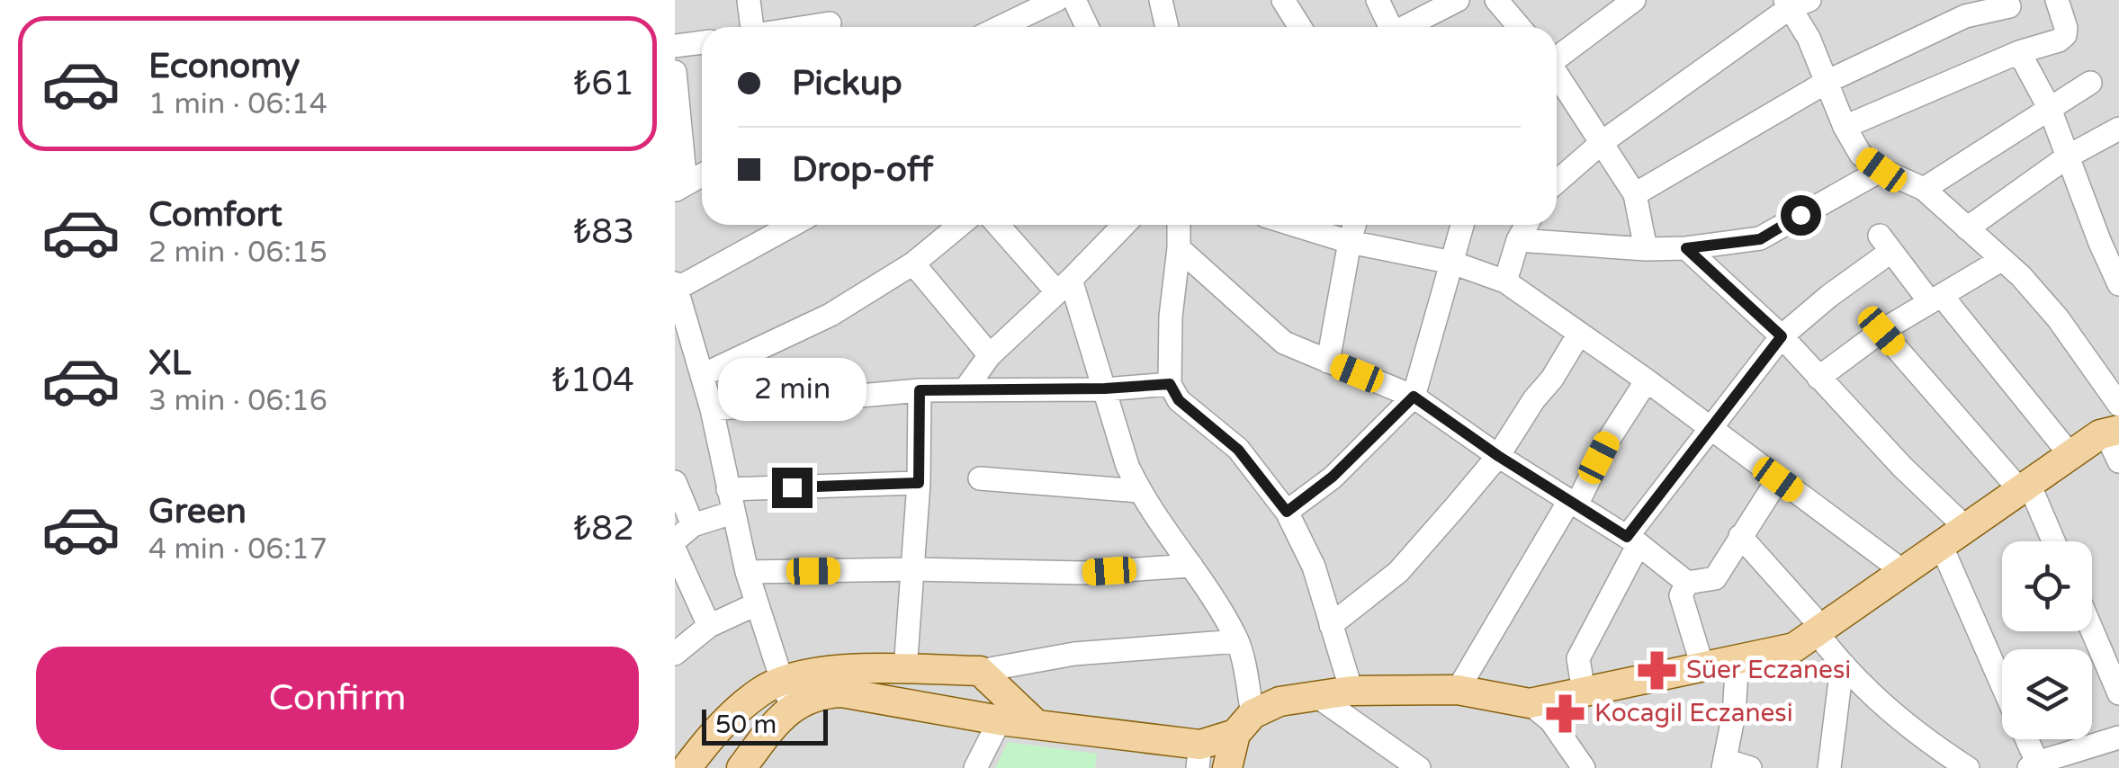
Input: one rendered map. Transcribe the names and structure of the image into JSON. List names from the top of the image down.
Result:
{
  "places": {
    "pharmacy": ["Süer Eczanesi", "Kocagil Eczanesi"]
  },
  "scale_bar": "50 m",
  "page": {
    "list": [
      {
        "name": "Economy",
        "note": "1 min · 06:14",
        "value": "₺61"
      },
      {
        "name": "Comfort",
        "note": "2 min · 06:15",
        "value": "₺83"
      },
      {
        "name": "XL",
        "note": "3 min · 06:16",
        "value": "₺104"
      },
      {
        "name": "Green",
        "note": "4 min · 06:17",
        "value": "₺82"
      }
    ],
    "banner": ["Pickup", "Drop-off"],
    "bubble": "2 min",
    "buttons": "Confirm",
    "scale": "50 m"
  }
}
